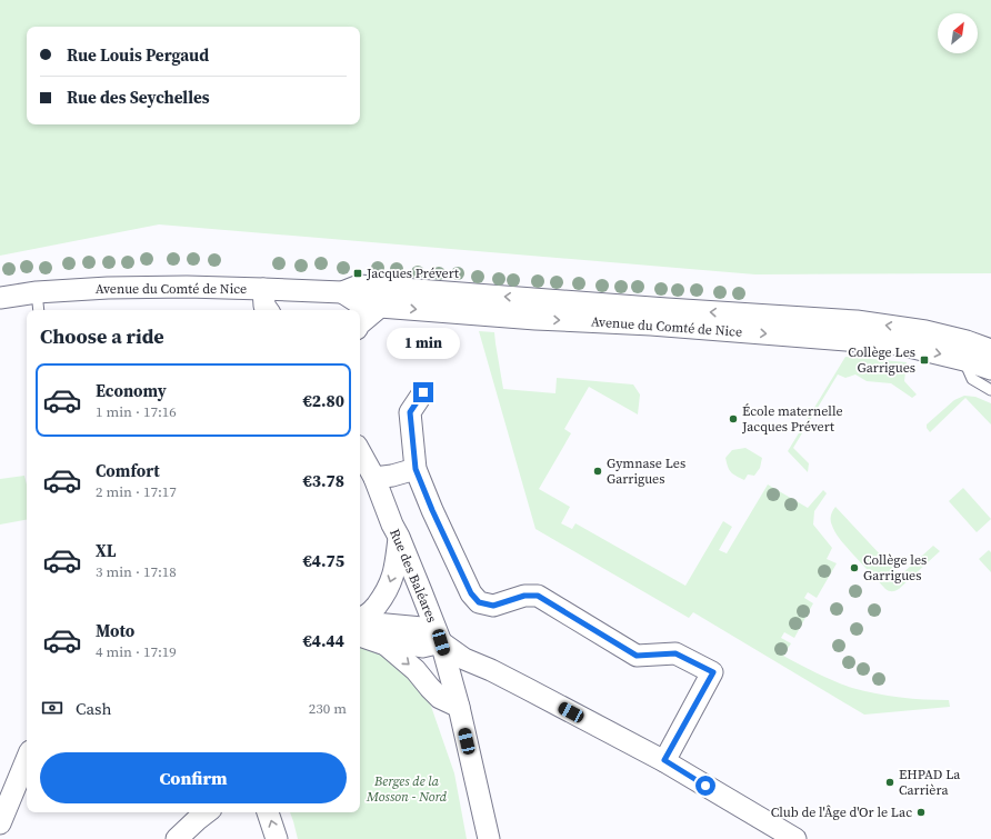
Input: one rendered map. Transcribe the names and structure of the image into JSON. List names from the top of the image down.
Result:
{
  "streets": {
    "street": ["Avenue du Comté de Nice", "Rue des Baléares"]
  },
  "parks": ["Berges de la Mosson - Nord"],
  "places": {
    "transit": ["Jacques Prévert", "Collège Les Garrigues"],
    "other": [
      "École maternelle Jacques Prévert",
      "Gymnase Les Garrigues",
      "Collège les Garrigues",
      "EHPAD La Carrièra",
      "Club de l'Âge d'Or le Lac"
    ]
  },
  "north": "top right",
  "page": {
    "banner": ["Rue Louis Pergaud", "Rue des Seychelles"],
    "heading": "Choose a ride",
    "bubble": "1 min",
    "list": [
      {
        "name": "Economy",
        "note": "1 min · 17:16",
        "value": "€2.80"
      },
      {
        "name": "Comfort",
        "note": "2 min · 17:17",
        "value": "€3.78"
      },
      {
        "name": "XL",
        "note": "3 min · 17:18",
        "value": "€4.75"
      },
      {
        "name": "Moto",
        "note": "4 min · 17:19",
        "value": "€4.44"
      }
    ],
    "pay": ["Cash", "230 m"],
    "buttons": "Confirm"
  }
}
